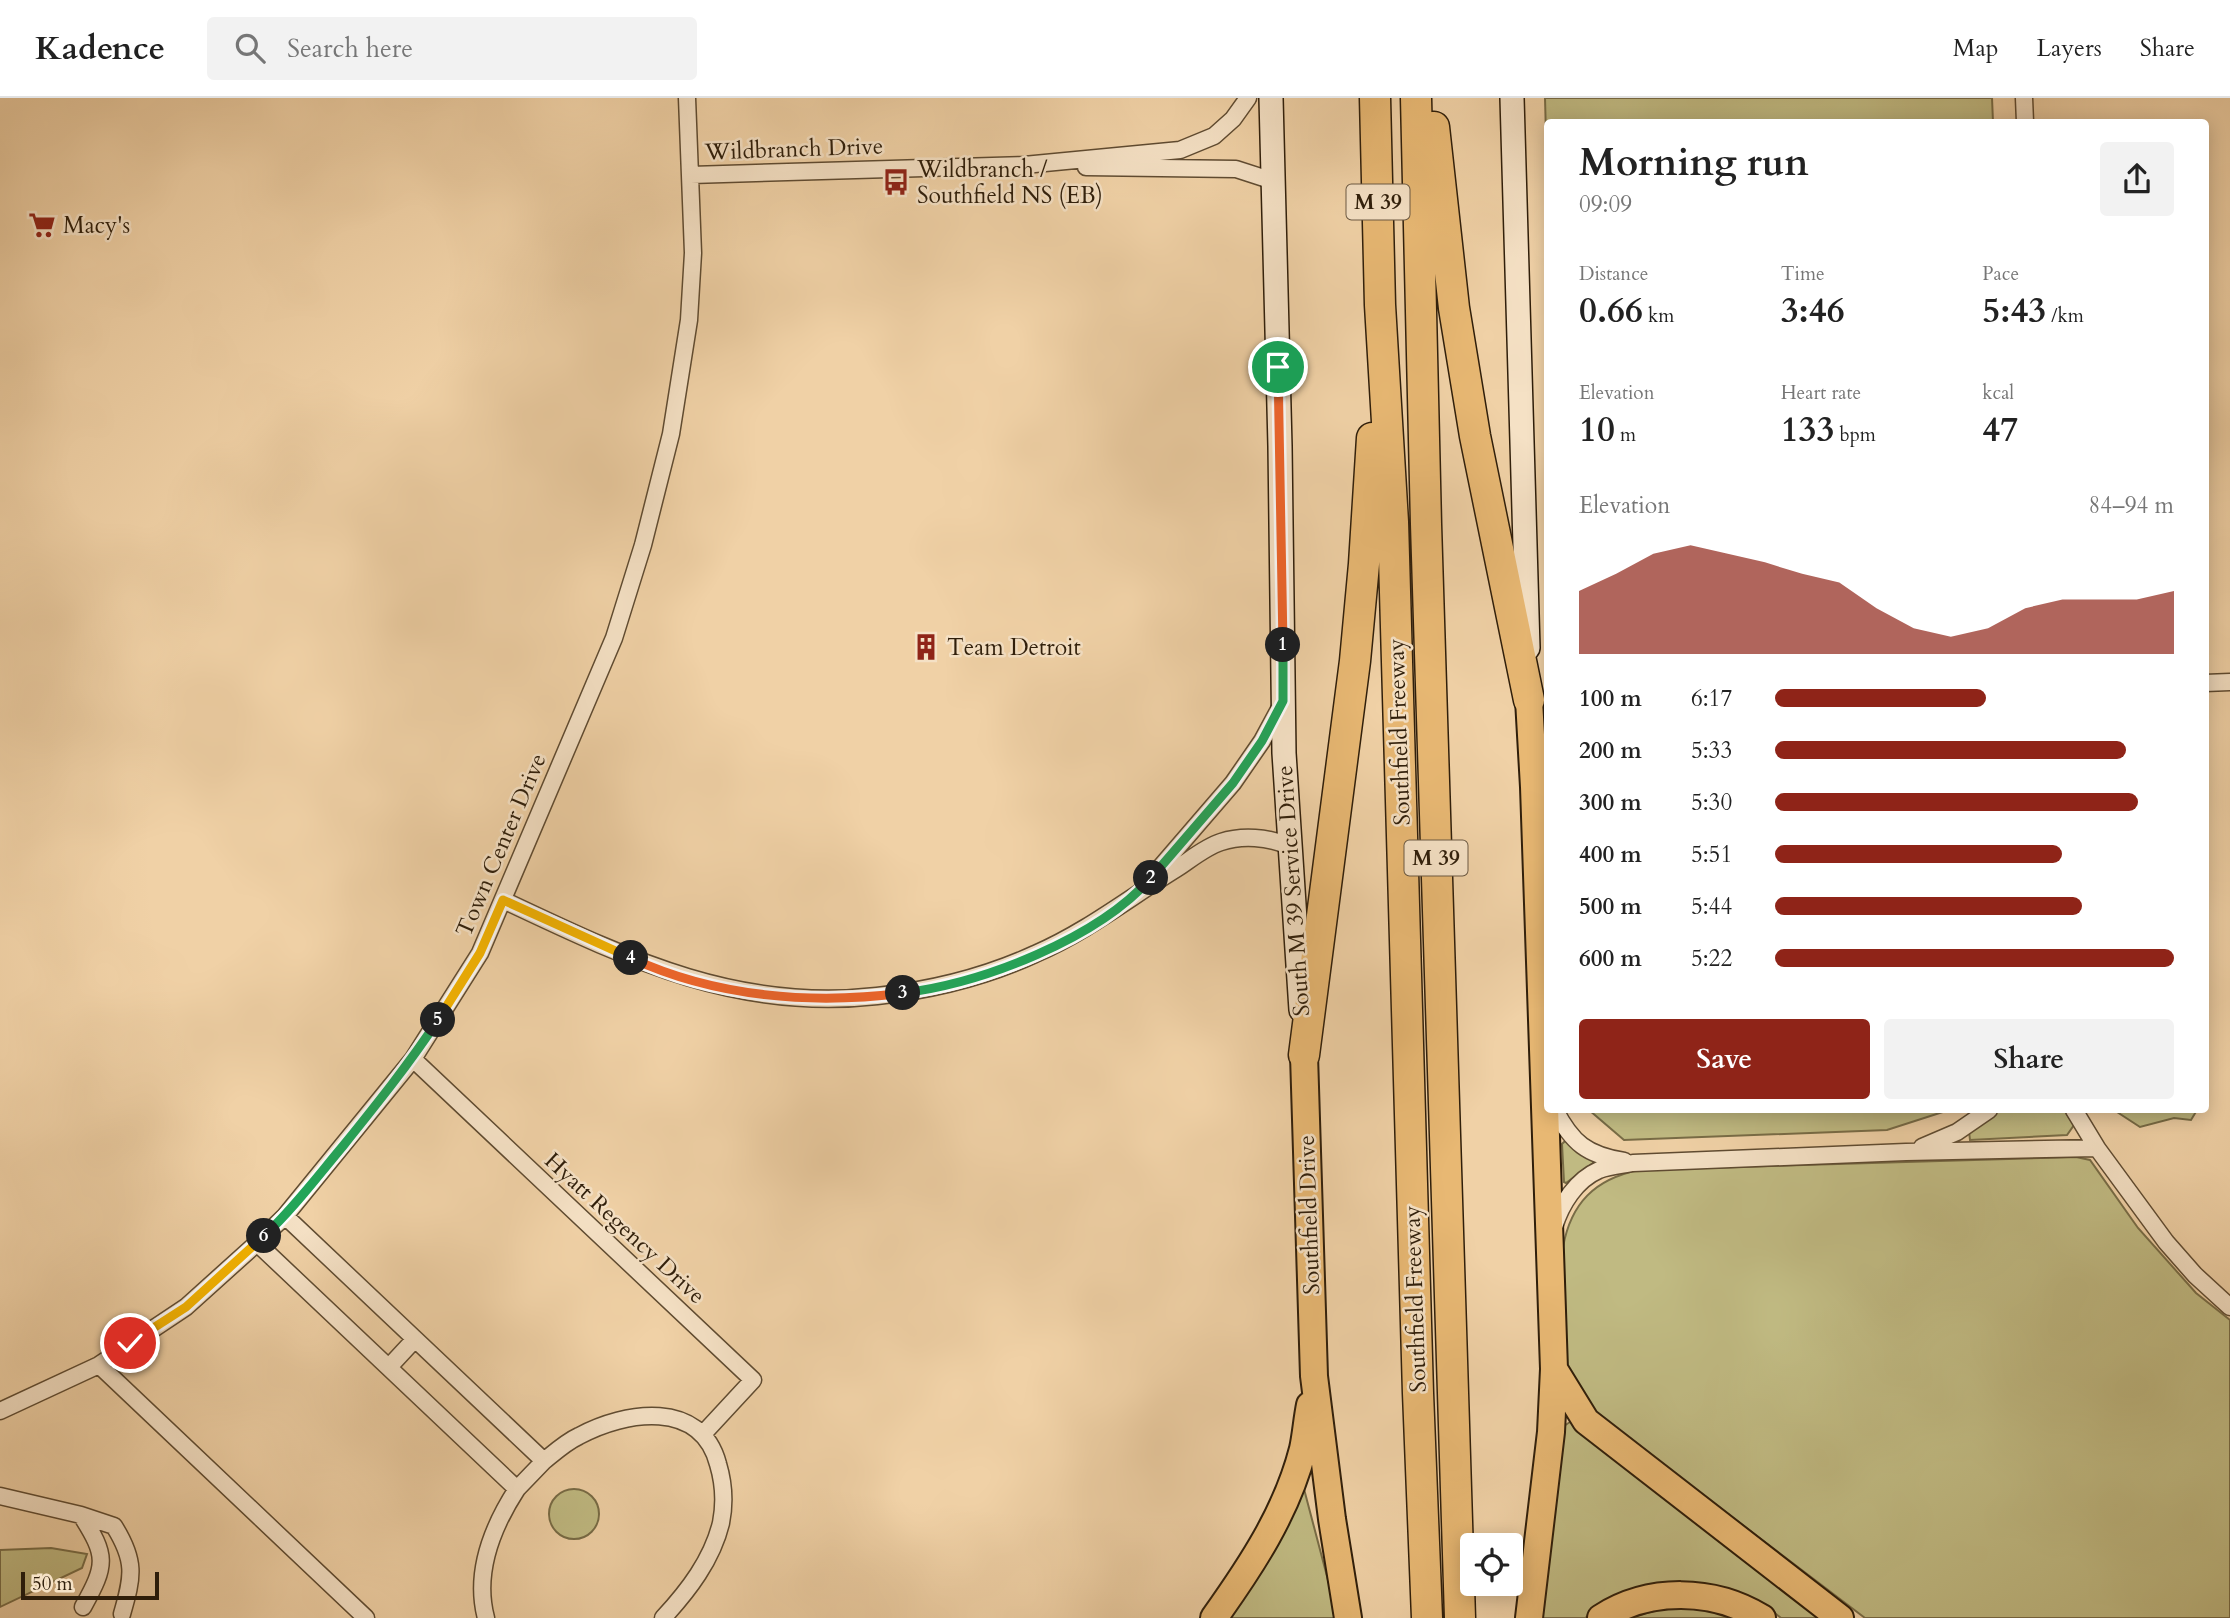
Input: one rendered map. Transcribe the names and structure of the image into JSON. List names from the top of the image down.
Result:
{
  "streets": {
    "highway": ["M 39", "Southfield Freeway"],
    "main road": ["South M 39 Service Drive", "Southfield Drive"],
    "street": ["Wildbranch Drive", "Town Center Drive", "Hyatt Regency Drive"]
  },
  "crossings": [
    ["Wildbranch Drive", "Town Center Drive"],
    ["Wildbranch Drive", "South M 39 Service Drive"],
    ["Town Center Drive", "Hyatt Regency Drive"],
    ["South M 39 Service Drive", "Southfield Drive"]
  ],
  "places": {
    "bus stop": ["Wildbranch / Southfield NS (EB)"],
    "supermarket": ["Macy's"],
    "building": ["Team Detroit"]
  },
  "scale_bar": "50 m",
  "page": {
    "header": "Kadence",
    "search": "Search here",
    "nav": ["Map", "Layers", "Share"],
    "heading": ["Morning run", "09:09"],
    "stats": [
      ["Distance", "0.66 km"],
      ["Time", "3:46"],
      ["Pace", "5:43 /km"],
      ["Elevation", "10 m"],
      ["Heart rate", "133 bpm"],
      ["kcal", "47"]
    ],
    "chart": ["Elevation", "84–94 m"],
    "pins": [
      "1",
      "2",
      "4",
      "3",
      "5",
      "6"
    ],
    "list": [
      {
        "name": "100 m",
        "note": "6:17"
      },
      {
        "name": "200 m",
        "note": "5:33"
      },
      {
        "name": "300 m",
        "note": "5:30"
      },
      {
        "name": "400 m",
        "note": "5:51"
      },
      {
        "name": "500 m",
        "note": "5:44"
      },
      {
        "name": "600 m",
        "note": "5:22"
      }
    ],
    "buttons": ["Save", "Share"],
    "scale": "50 m"
  }
}
